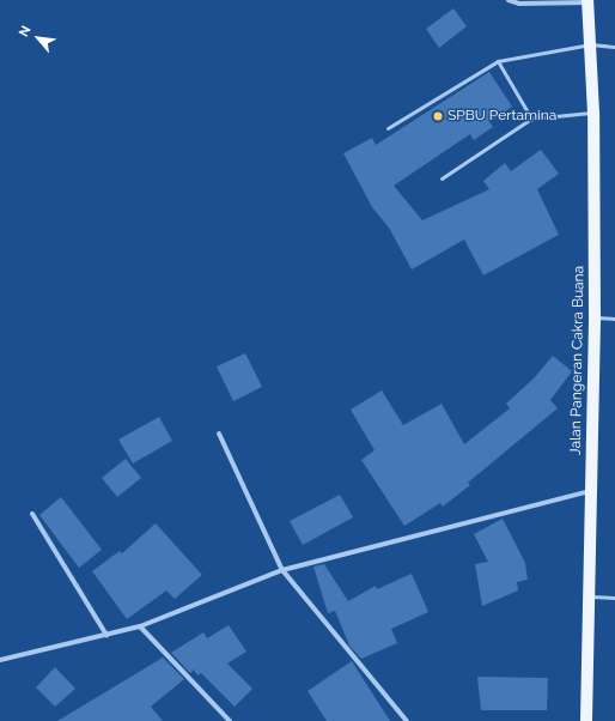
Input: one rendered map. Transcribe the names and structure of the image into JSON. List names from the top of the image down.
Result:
{
  "streets": {
    "main road": ["Jalan Pangeran Cakra Buana"]
  },
  "places": ["SPBU Pertamina"],
  "north": "top left"
}
